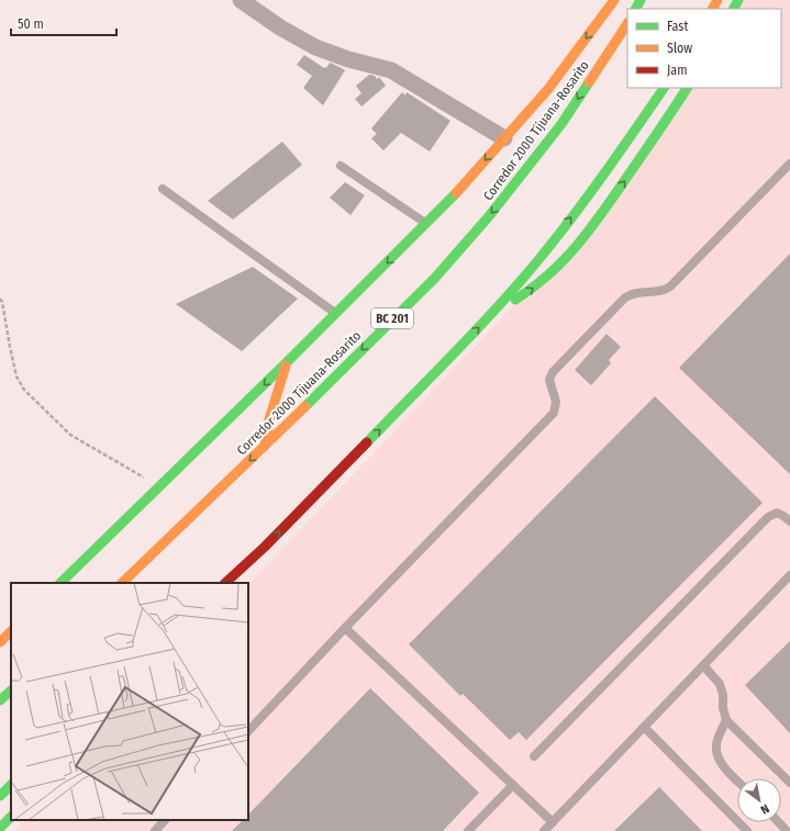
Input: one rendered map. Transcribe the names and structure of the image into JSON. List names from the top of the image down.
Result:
{
  "streets": {
    "highway": ["Corredor 2000 Tijuana-Rosarito", "BC 201"]
  },
  "legend": ["Fast", "Slow", "Jam"],
  "scale_bar": "50 m",
  "north": "bottom right"
}
